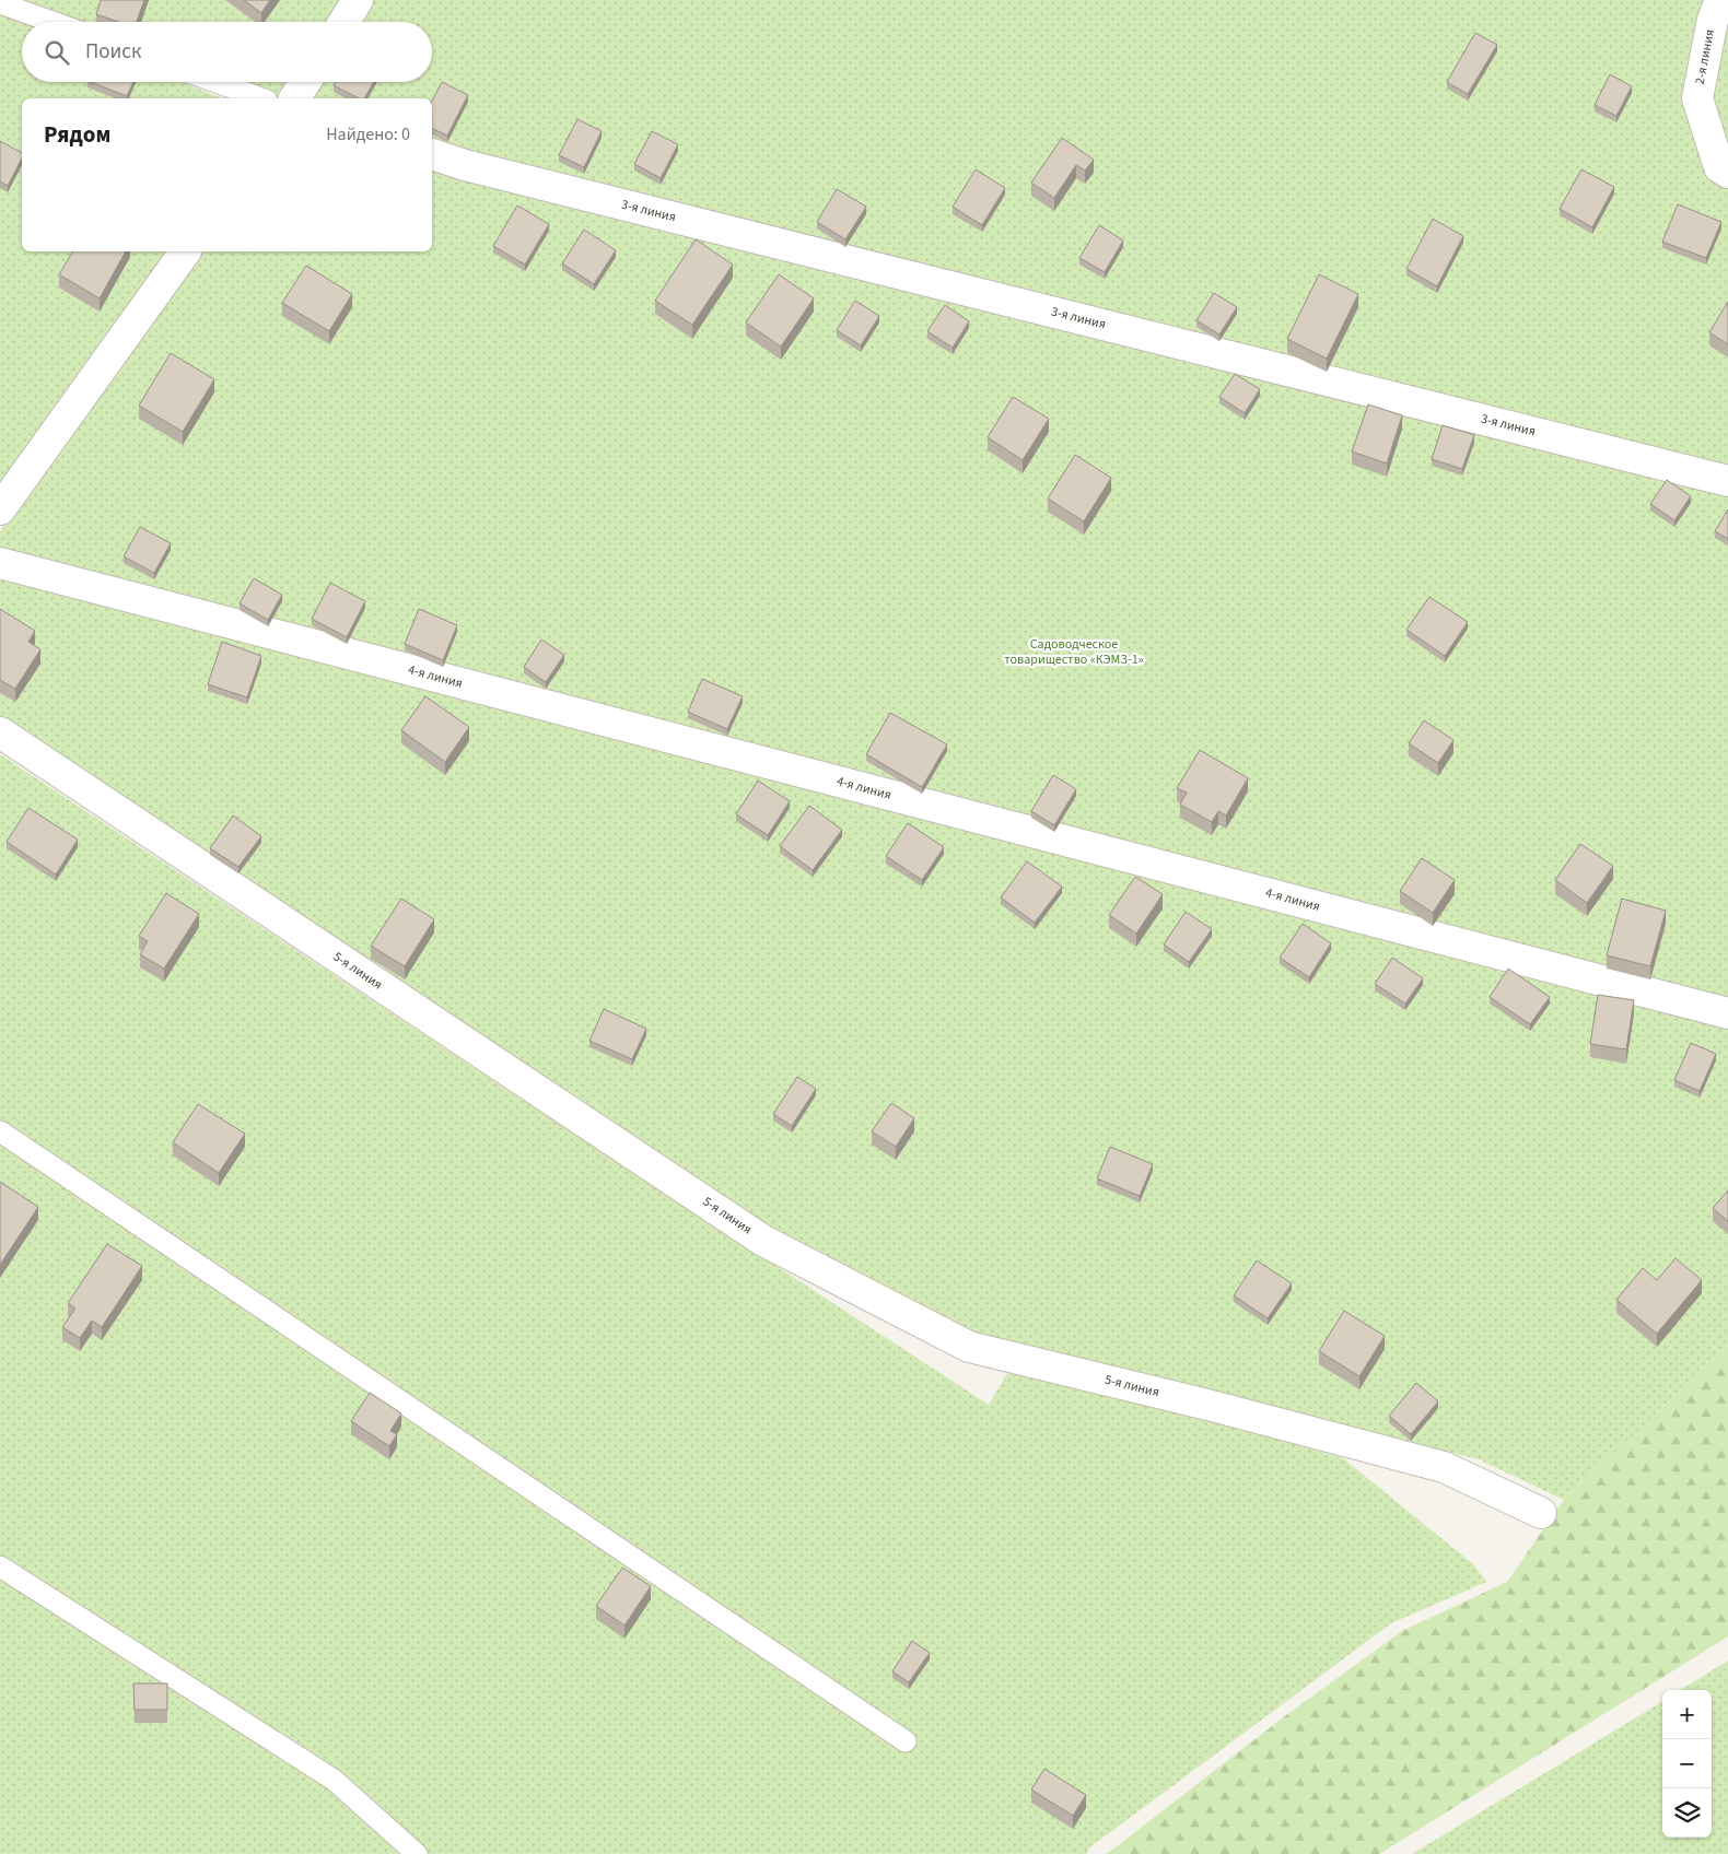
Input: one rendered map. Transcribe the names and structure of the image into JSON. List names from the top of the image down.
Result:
{
  "streets": {
    "street": [
      "2-я линия",
      "3-я линия",
      "4-я линия",
      "5-я линия"
    ]
  },
  "parks": ["Садоводческое товарищество «КЭМЗ-1»"],
  "page": {
    "search": "Поиск",
    "heading": ["Рядом", "Найдено: 0"],
    "map_buttons": ["+", "−"]
  }
}
